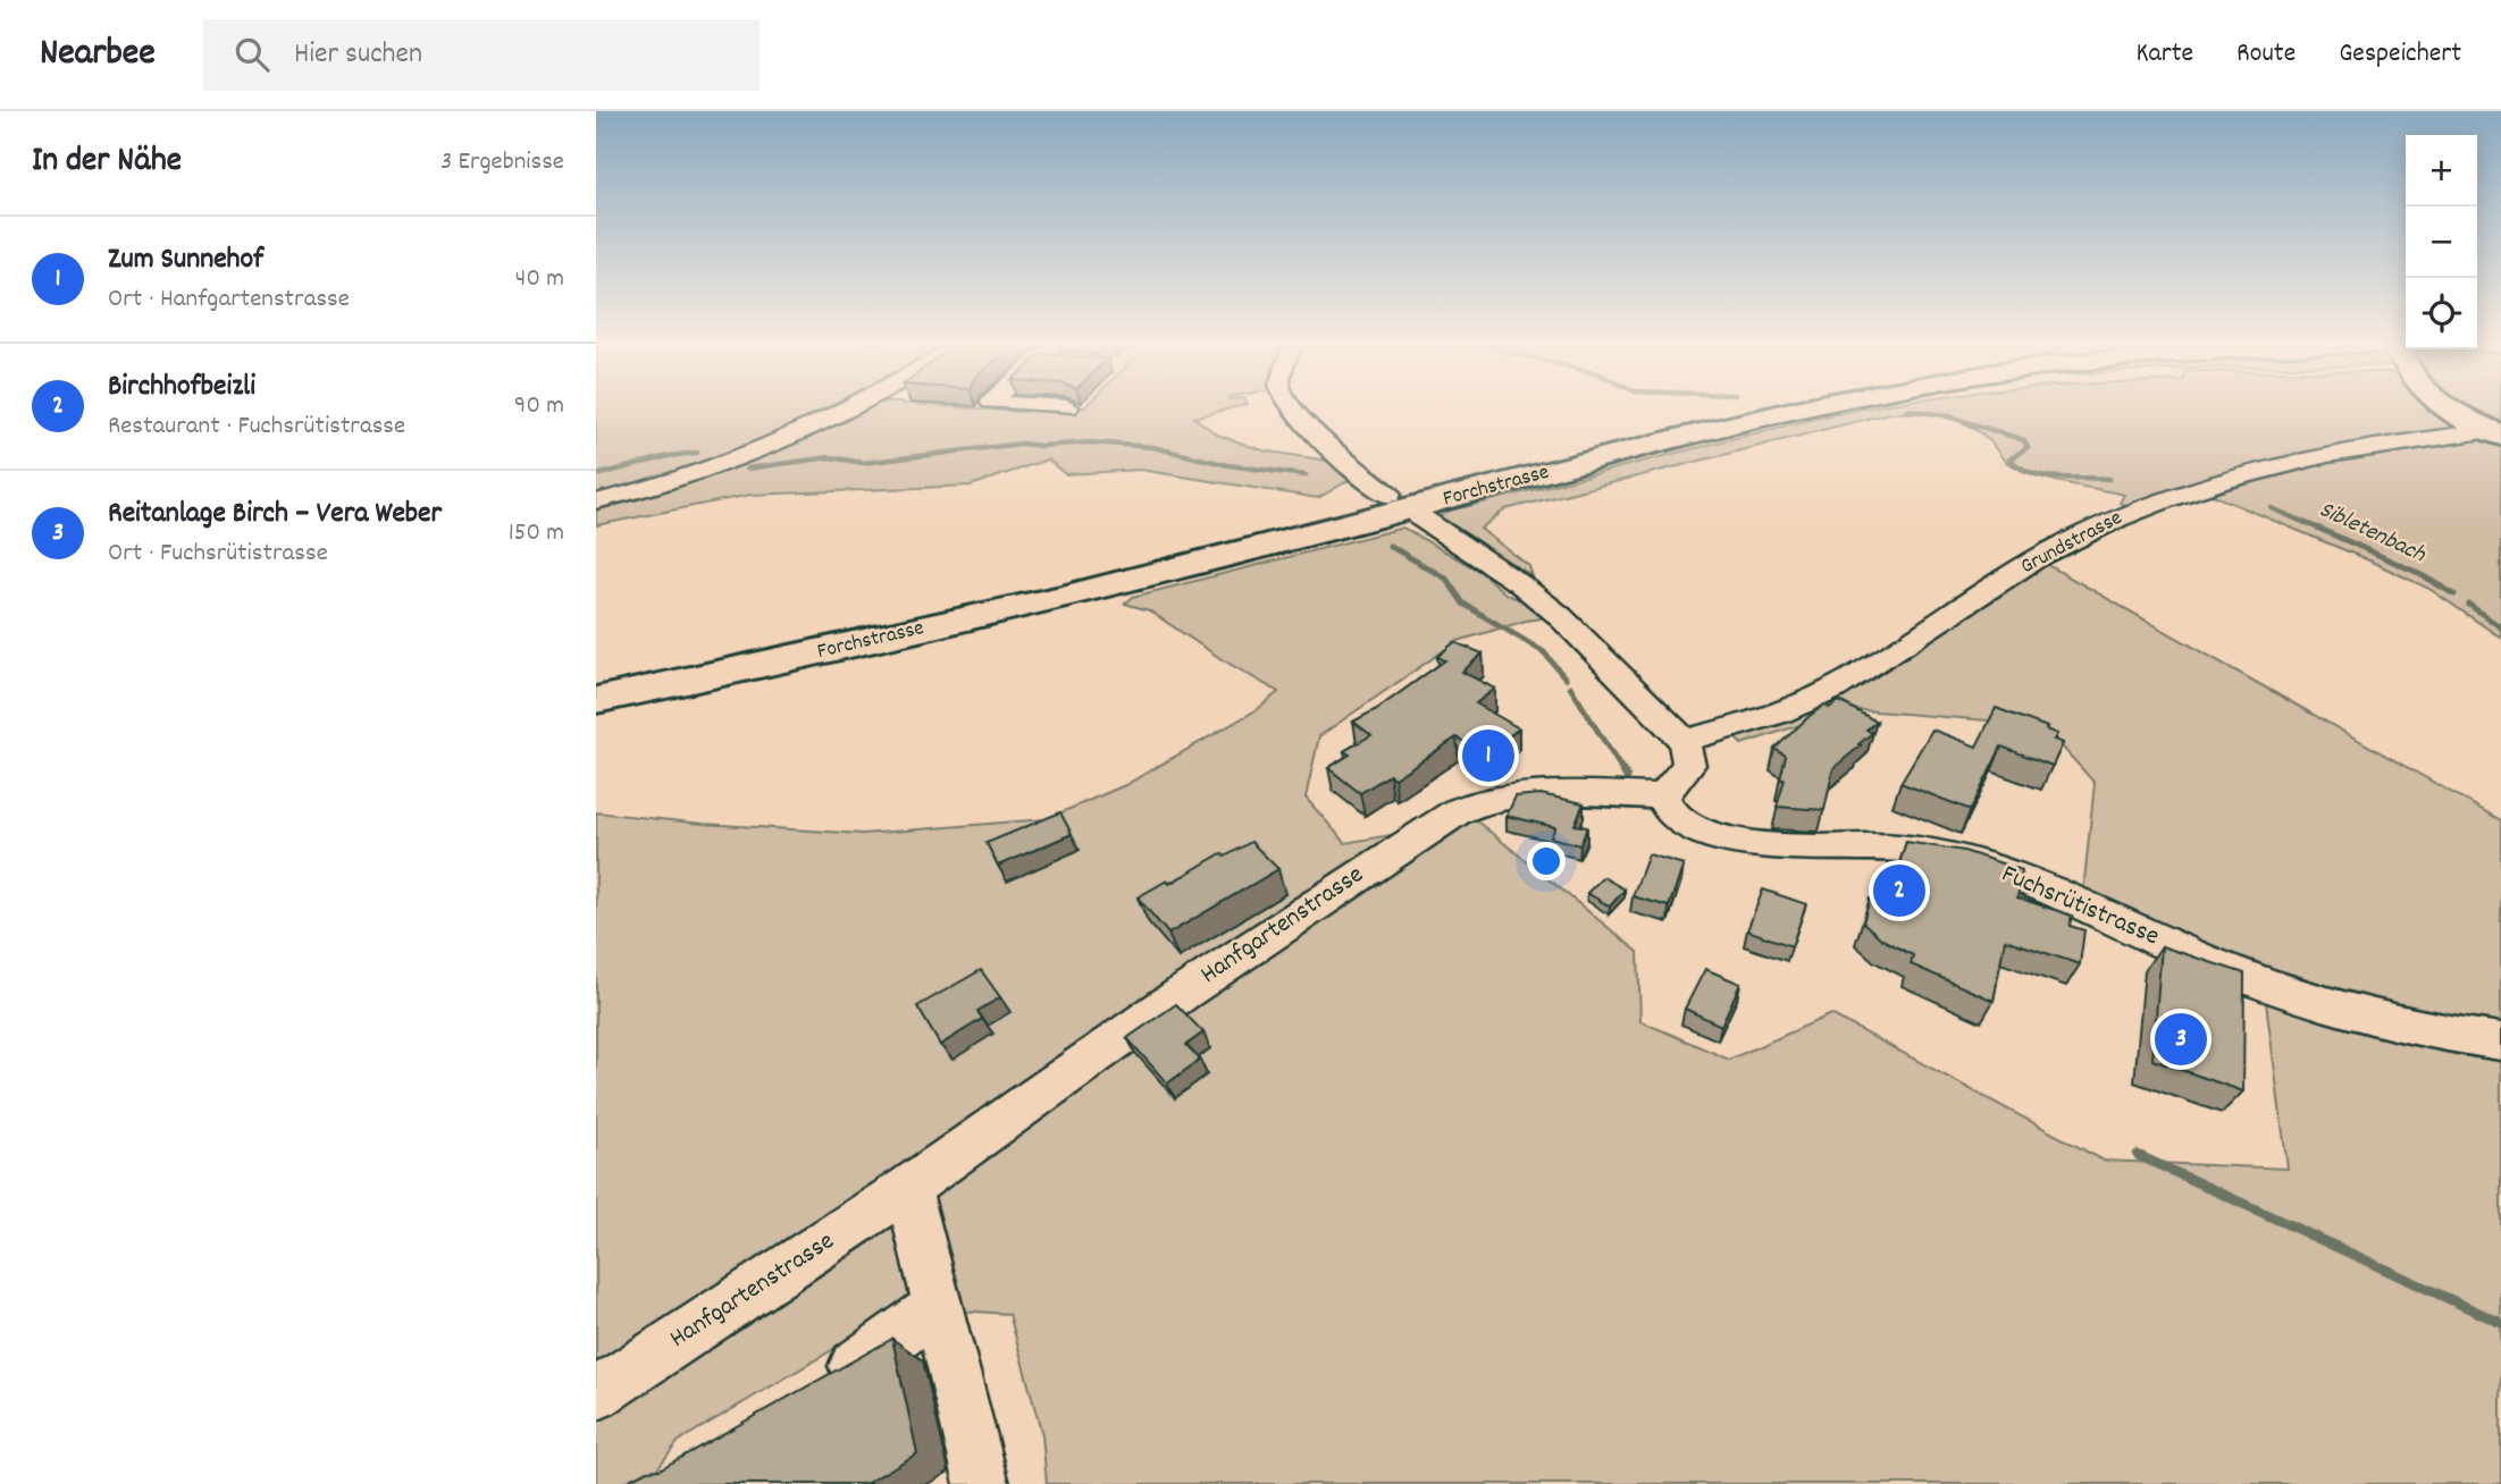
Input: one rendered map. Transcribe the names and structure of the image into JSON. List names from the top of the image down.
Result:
{
  "streets": {
    "main road": ["Forchstrasse"],
    "street": ["Grundstrasse", "Fuchsrütistrasse", "Hanfgartenstrasse"]
  },
  "crossings": [
    ["Fuchsrütistrasse", "Hanfgartenstrasse"]
  ],
  "water": ["Sibletenbach"],
  "page": {
    "header": "Nearbee",
    "search": "Hier suchen",
    "nav": ["Karte", "Route", "Gespeichert"],
    "heading": ["In der Nähe", "3 Ergebnisse"],
    "map_buttons": ["+", "−"],
    "list": [
      {
        "mark": "1",
        "name": "Zum Sunnehof",
        "note": "Ort · Hanfgartenstrasse",
        "value": "40 m"
      },
      {
        "mark": "2",
        "name": "Birchhofbeizli",
        "note": "Restaurant · Fuchsrütistrasse",
        "value": "90 m"
      },
      {
        "mark": "3",
        "name": "Reitanlage Birch – Vera Weber",
        "note": "Ort · Fuchsrütistrasse",
        "value": "150 m"
      }
    ],
    "pins": ["1", "2", "3"]
  }
}
